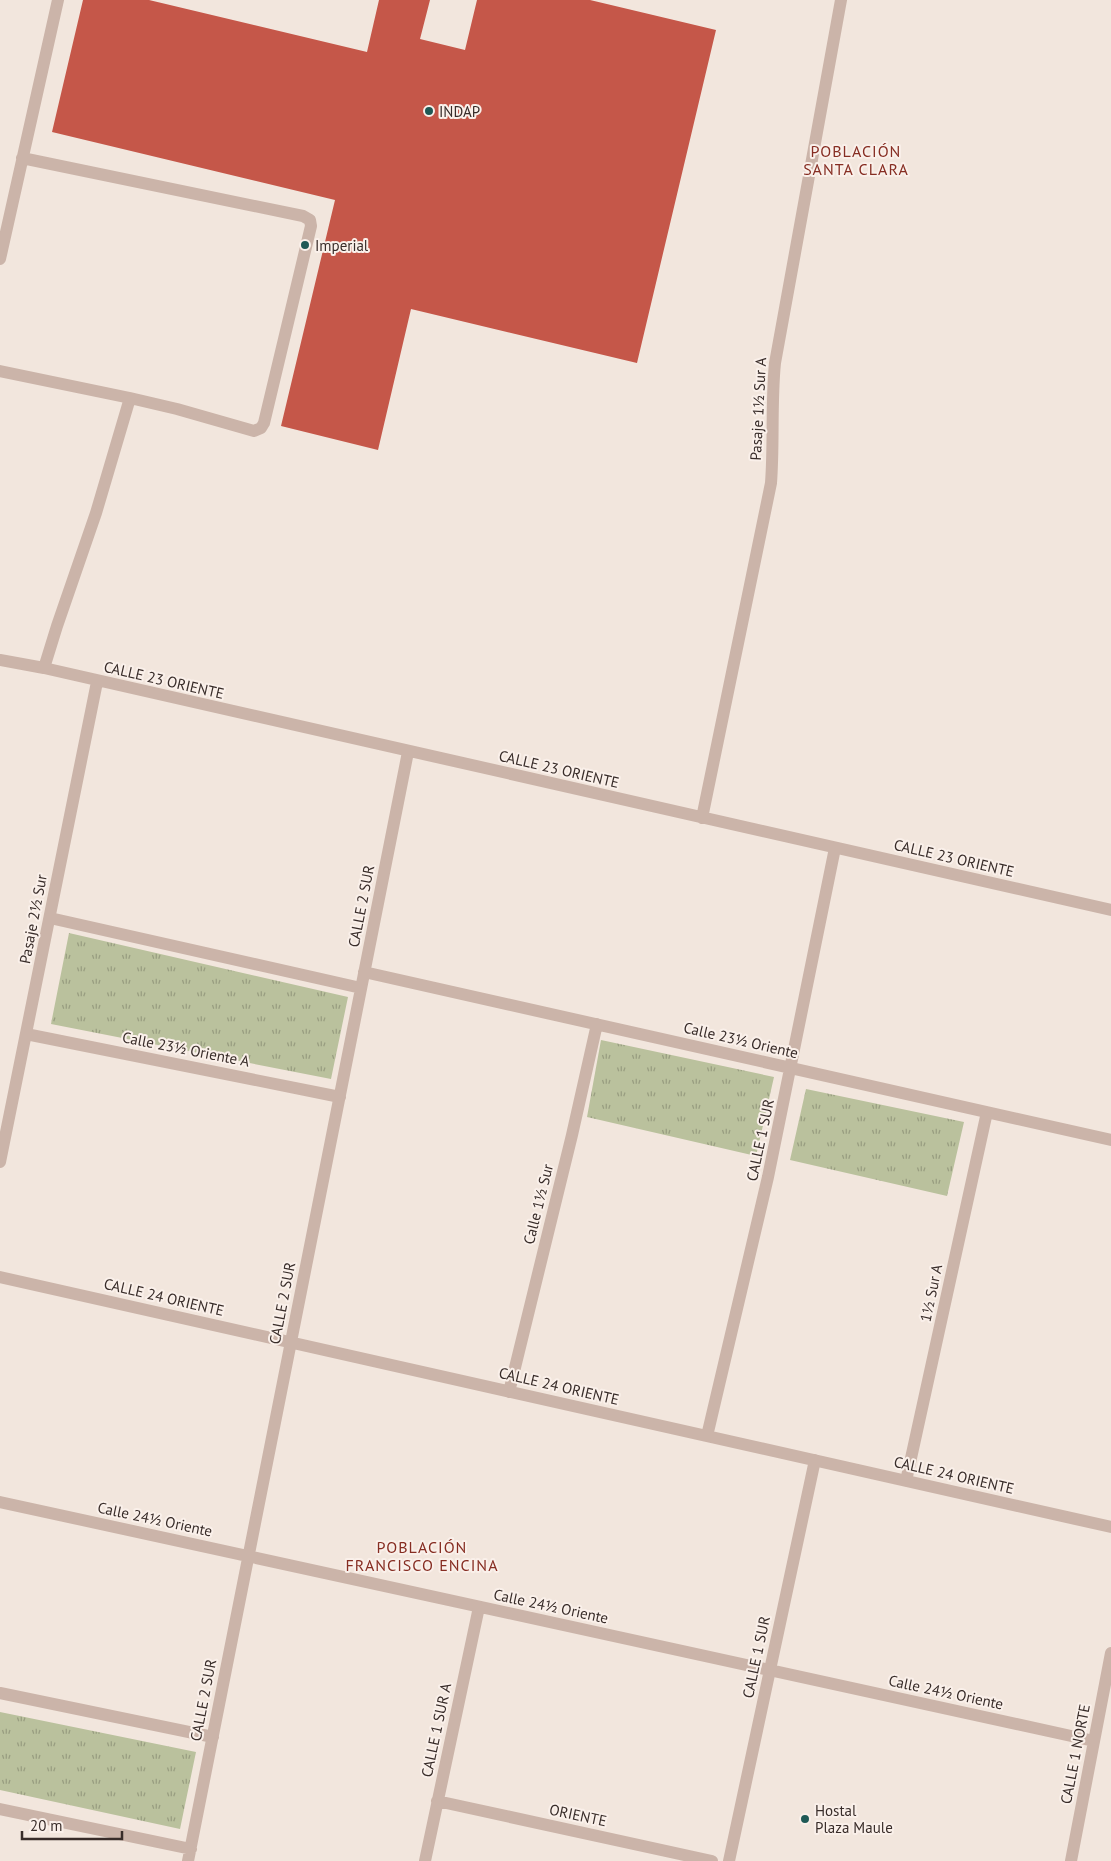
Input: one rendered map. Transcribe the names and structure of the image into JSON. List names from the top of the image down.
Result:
{
  "streets": {
    "street": [
      "Pasaje 1½ Sur A",
      "CALLE 23 ORIENTE",
      "CALLE 2 SUR",
      "Pasaje 2½ Sur",
      "Calle 23½ Oriente",
      "Calle 23½ Oriente A",
      "CALLE 1 SUR",
      "Calle 1½ Sur",
      "1½ Sur A",
      "CALLE 24 ORIENTE",
      "Calle 24½ Oriente",
      "CALLE 1 SUR A",
      "CALLE 1 NORTE",
      "ORIENTE"
    ]
  },
  "crossings": [
    ["Pasaje 1½ Sur A", "CALLE 23 ORIENTE"],
    ["CALLE 23 ORIENTE", "CALLE 2 SUR"],
    ["CALLE 23 ORIENTE", "Pasaje 2½ Sur"],
    ["CALLE 23 ORIENTE", "CALLE 1 SUR"],
    ["CALLE 2 SUR", "Calle 23½ Oriente"],
    ["CALLE 2 SUR", "Calle 23½ Oriente A"],
    ["CALLE 2 SUR", "CALLE 24 ORIENTE"],
    ["CALLE 2 SUR", "Calle 24½ Oriente"],
    ["Pasaje 2½ Sur", "Calle 23½ Oriente A"],
    ["Calle 23½ Oriente", "CALLE 1 SUR"],
    ["Calle 23½ Oriente", "Calle 1½ Sur"],
    ["Calle 23½ Oriente", "1½ Sur A"],
    ["CALLE 1 SUR", "CALLE 24 ORIENTE"],
    ["CALLE 1 SUR", "Calle 24½ Oriente"],
    ["Calle 1½ Sur", "CALLE 24 ORIENTE"],
    ["1½ Sur A", "CALLE 24 ORIENTE"],
    ["Calle 24½ Oriente", "CALLE 1 SUR A"],
    ["Calle 24½ Oriente", "CALLE 1 NORTE"],
    ["CALLE 1 SUR A", "ORIENTE"]
  ],
  "districts": ["POBLACIÓN SANTA CLARA", "POBLACIÓN FRANCISCO ENCINA"],
  "places": ["INDAP", "Imperial", "Hostal Plaza Maule"],
  "scale_bar": "20 m"
}
